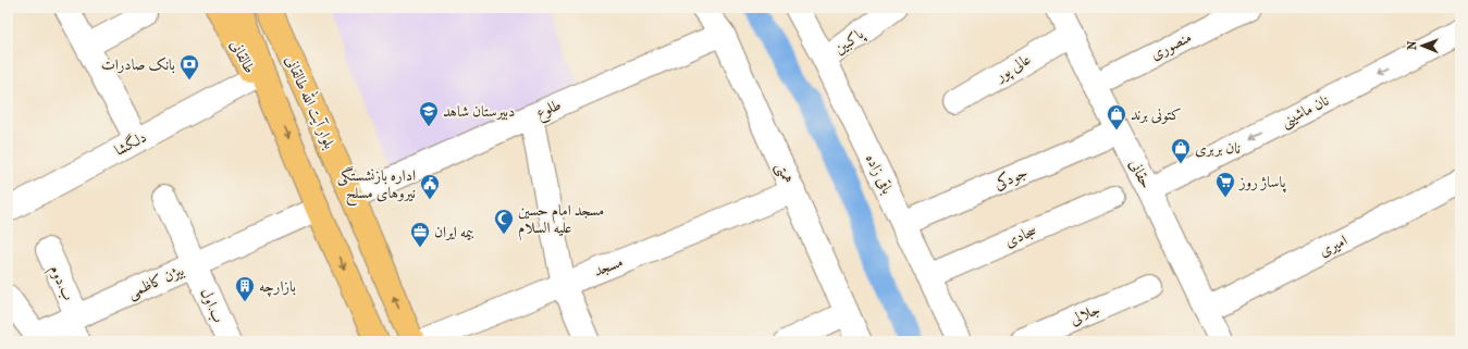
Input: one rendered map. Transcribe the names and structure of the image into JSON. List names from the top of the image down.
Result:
{
  "streets": {
    "main road": ["طالقانی", "بلوار آیت الله طالقانی"],
    "street": [
      "پاکبین",
      "منصوری",
      "عالی پور",
      "طلوع",
      "نان ماشینی",
      "دلگشا",
      "همتی",
      "باقی زاده",
      "حقانی",
      "جودکی",
      "سجادی",
      "امیری",
      "مسجد",
      "بیژن کاظمی",
      "ب.دوم",
      "ب.اول",
      "جلالی"
    ]
  },
  "crossings": [
    ["پاکبین", "باقی زاده"],
    ["منصوری", "حقانی"],
    ["طالقانی", "بلوار آیت الله طالقانی"],
    ["طالقانی", "دلگشا"],
    ["عالی پور", "حقانی"],
    ["بلوار آیت الله طالقانی", "طلوع"],
    ["بلوار آیت الله طالقانی", "بیژن کاظمی"],
    ["طلوع", "همتی"],
    ["نان ماشینی", "حقانی"],
    ["همتی", "مسجد"],
    ["باقی زاده", "جودکی"],
    ["باقی زاده", "سجادی"],
    ["حقانی", "جودکی"],
    ["حقانی", "امیری"],
    ["بیژن کاظمی", "ب.دوم"],
    ["بیژن کاظمی", "ب.اول"]
  ],
  "one_way": ["نان ماشینی"],
  "places": {
    "bank": ["بانک صادرات"],
    "school or university": ["دبیرستان شاهد"],
    "shop": ["کتونی برند", "نان بربری"],
    "supermarket": ["پاساژ روز"],
    "public building": ["اداره بازنشستگی نیروهای مسلح"],
    "mosque": ["مسجد امام حسین علیه السلام"],
    "office": ["بیمه ایران"],
    "building": ["بازارچه"]
  },
  "north": "left"
}
